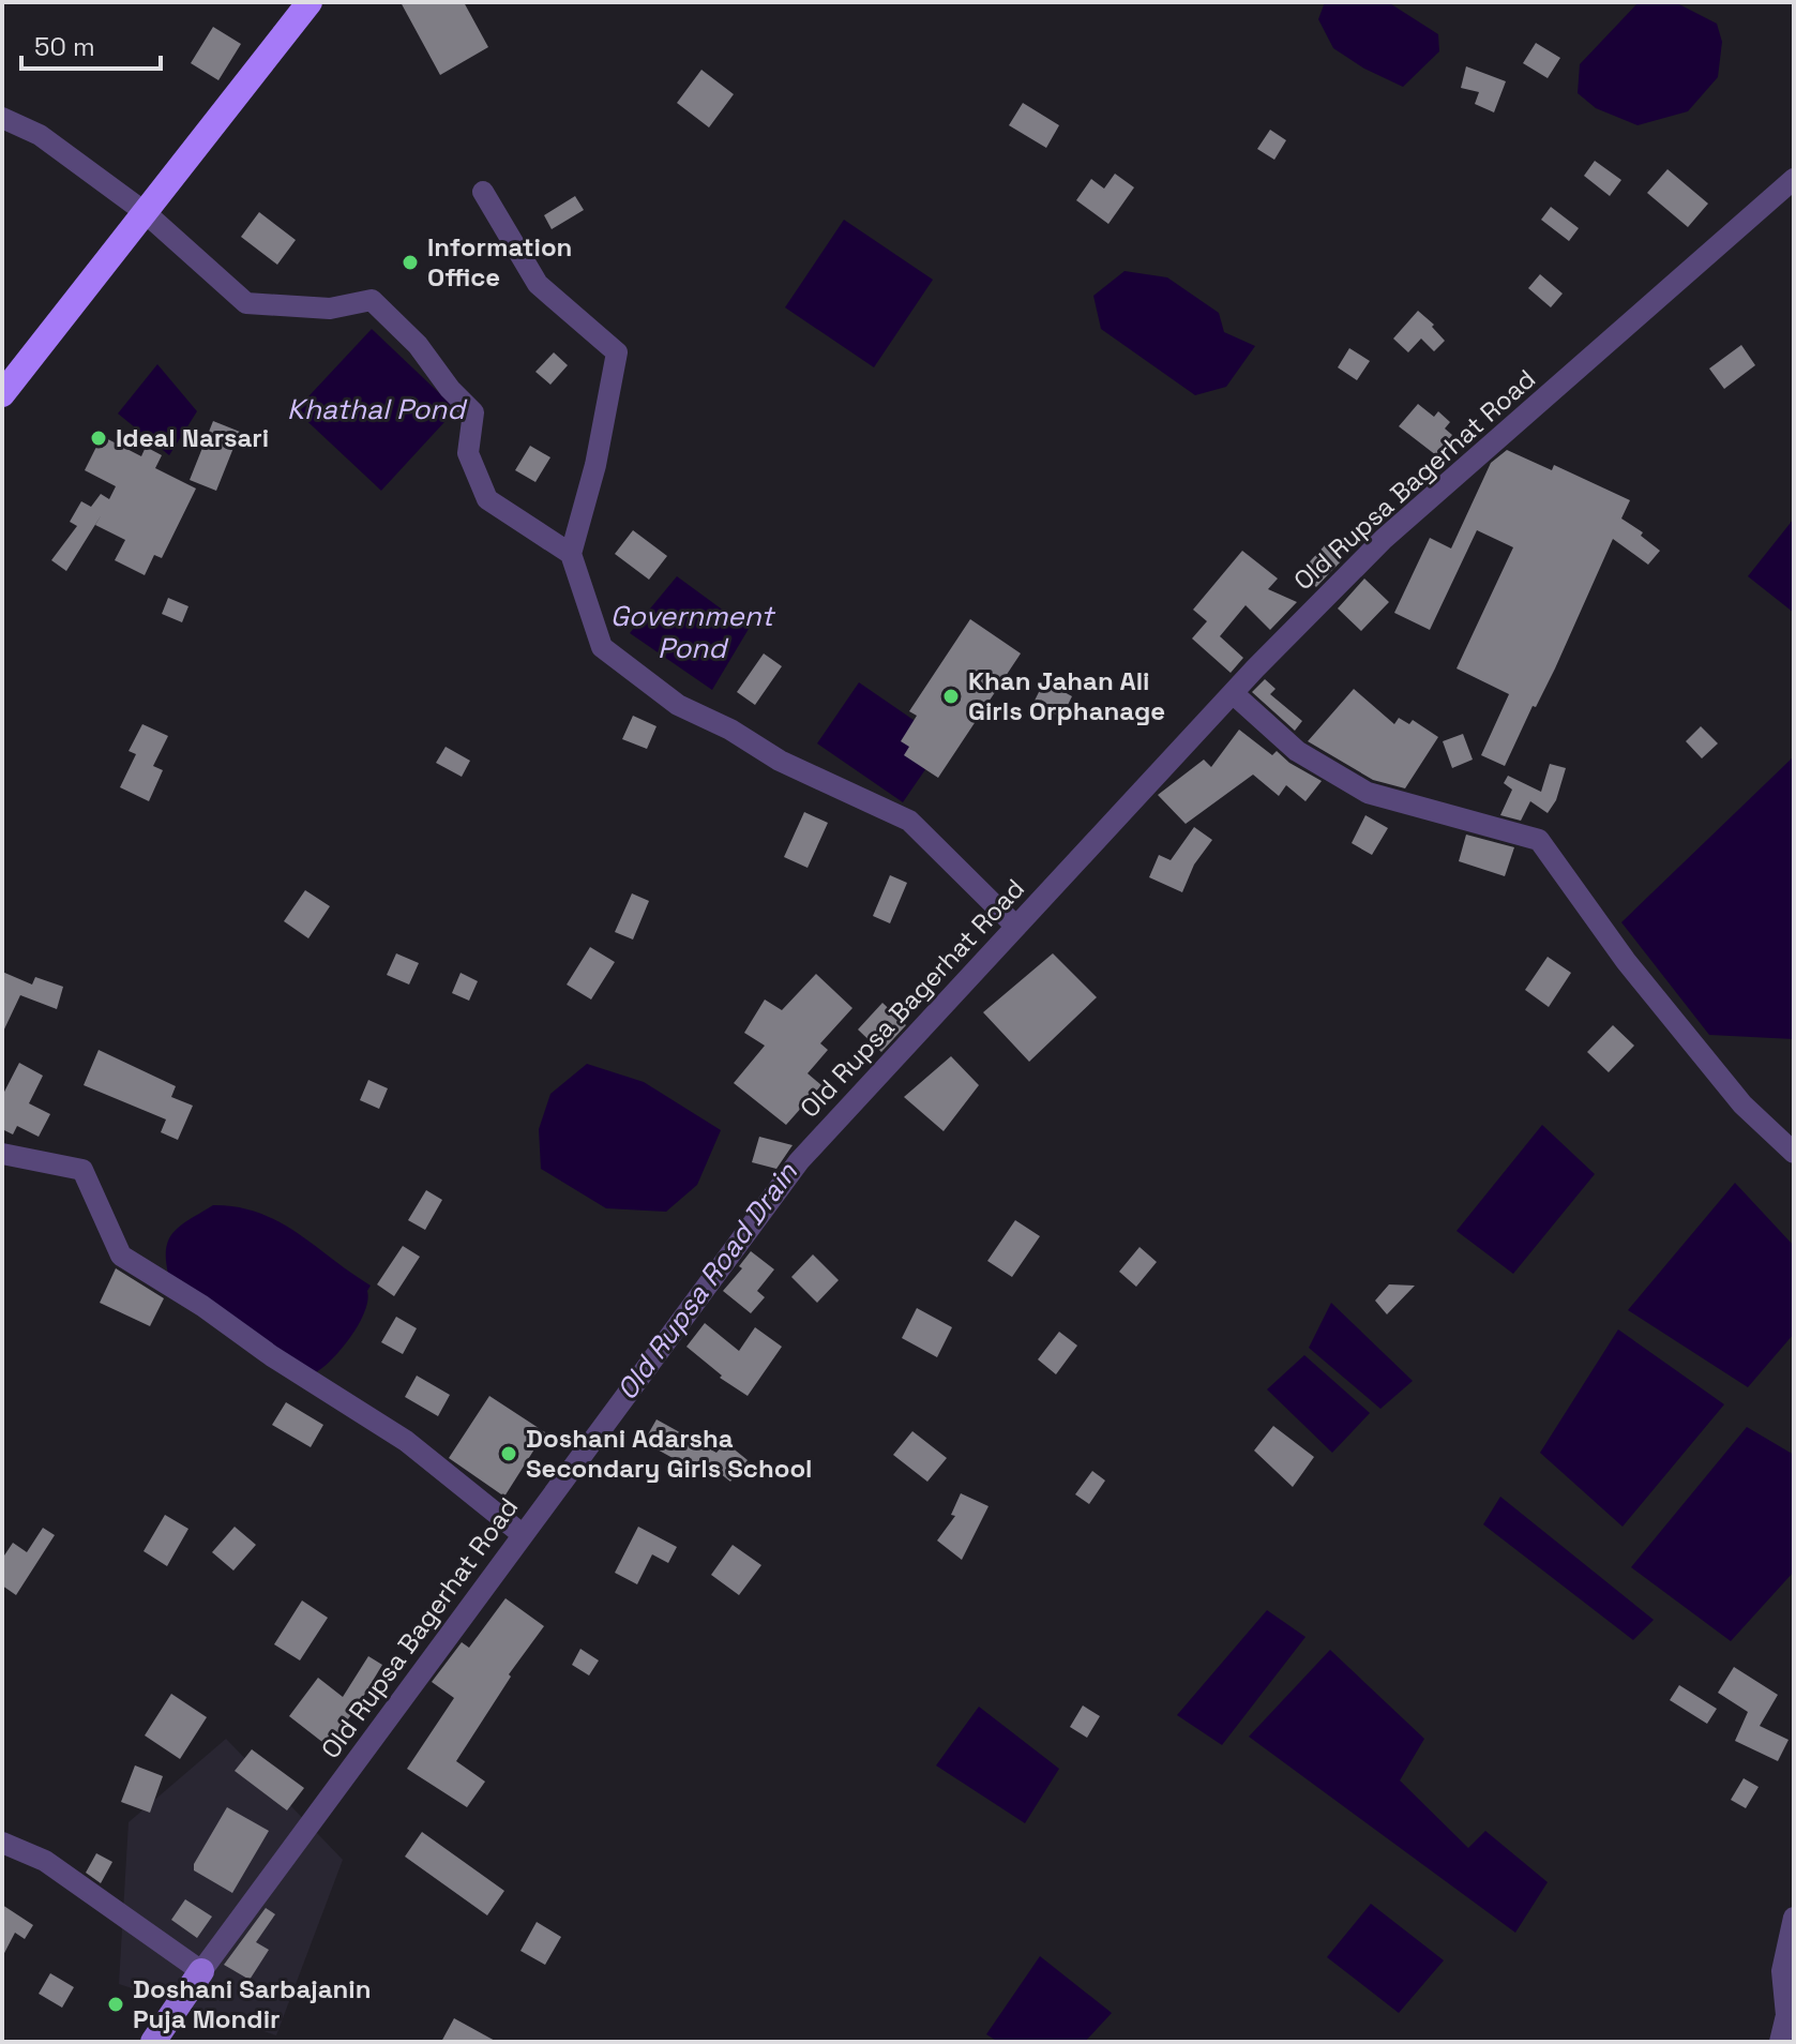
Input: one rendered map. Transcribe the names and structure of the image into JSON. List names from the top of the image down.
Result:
{
  "streets": {
    "street": ["Old Rupsa Bagerhat Road"]
  },
  "water": ["Khathal Pond", "Government Pond", "Old Rupsa Road Drain"],
  "places": [
    "Information Office",
    "Ideal Narsari",
    "Khan Jahan Ali Girls Orphanage",
    "Doshani Adarsha Secondary Girls School",
    "Doshani Sarbajanin Puja Mondir"
  ],
  "scale_bar": "50 m"
}
